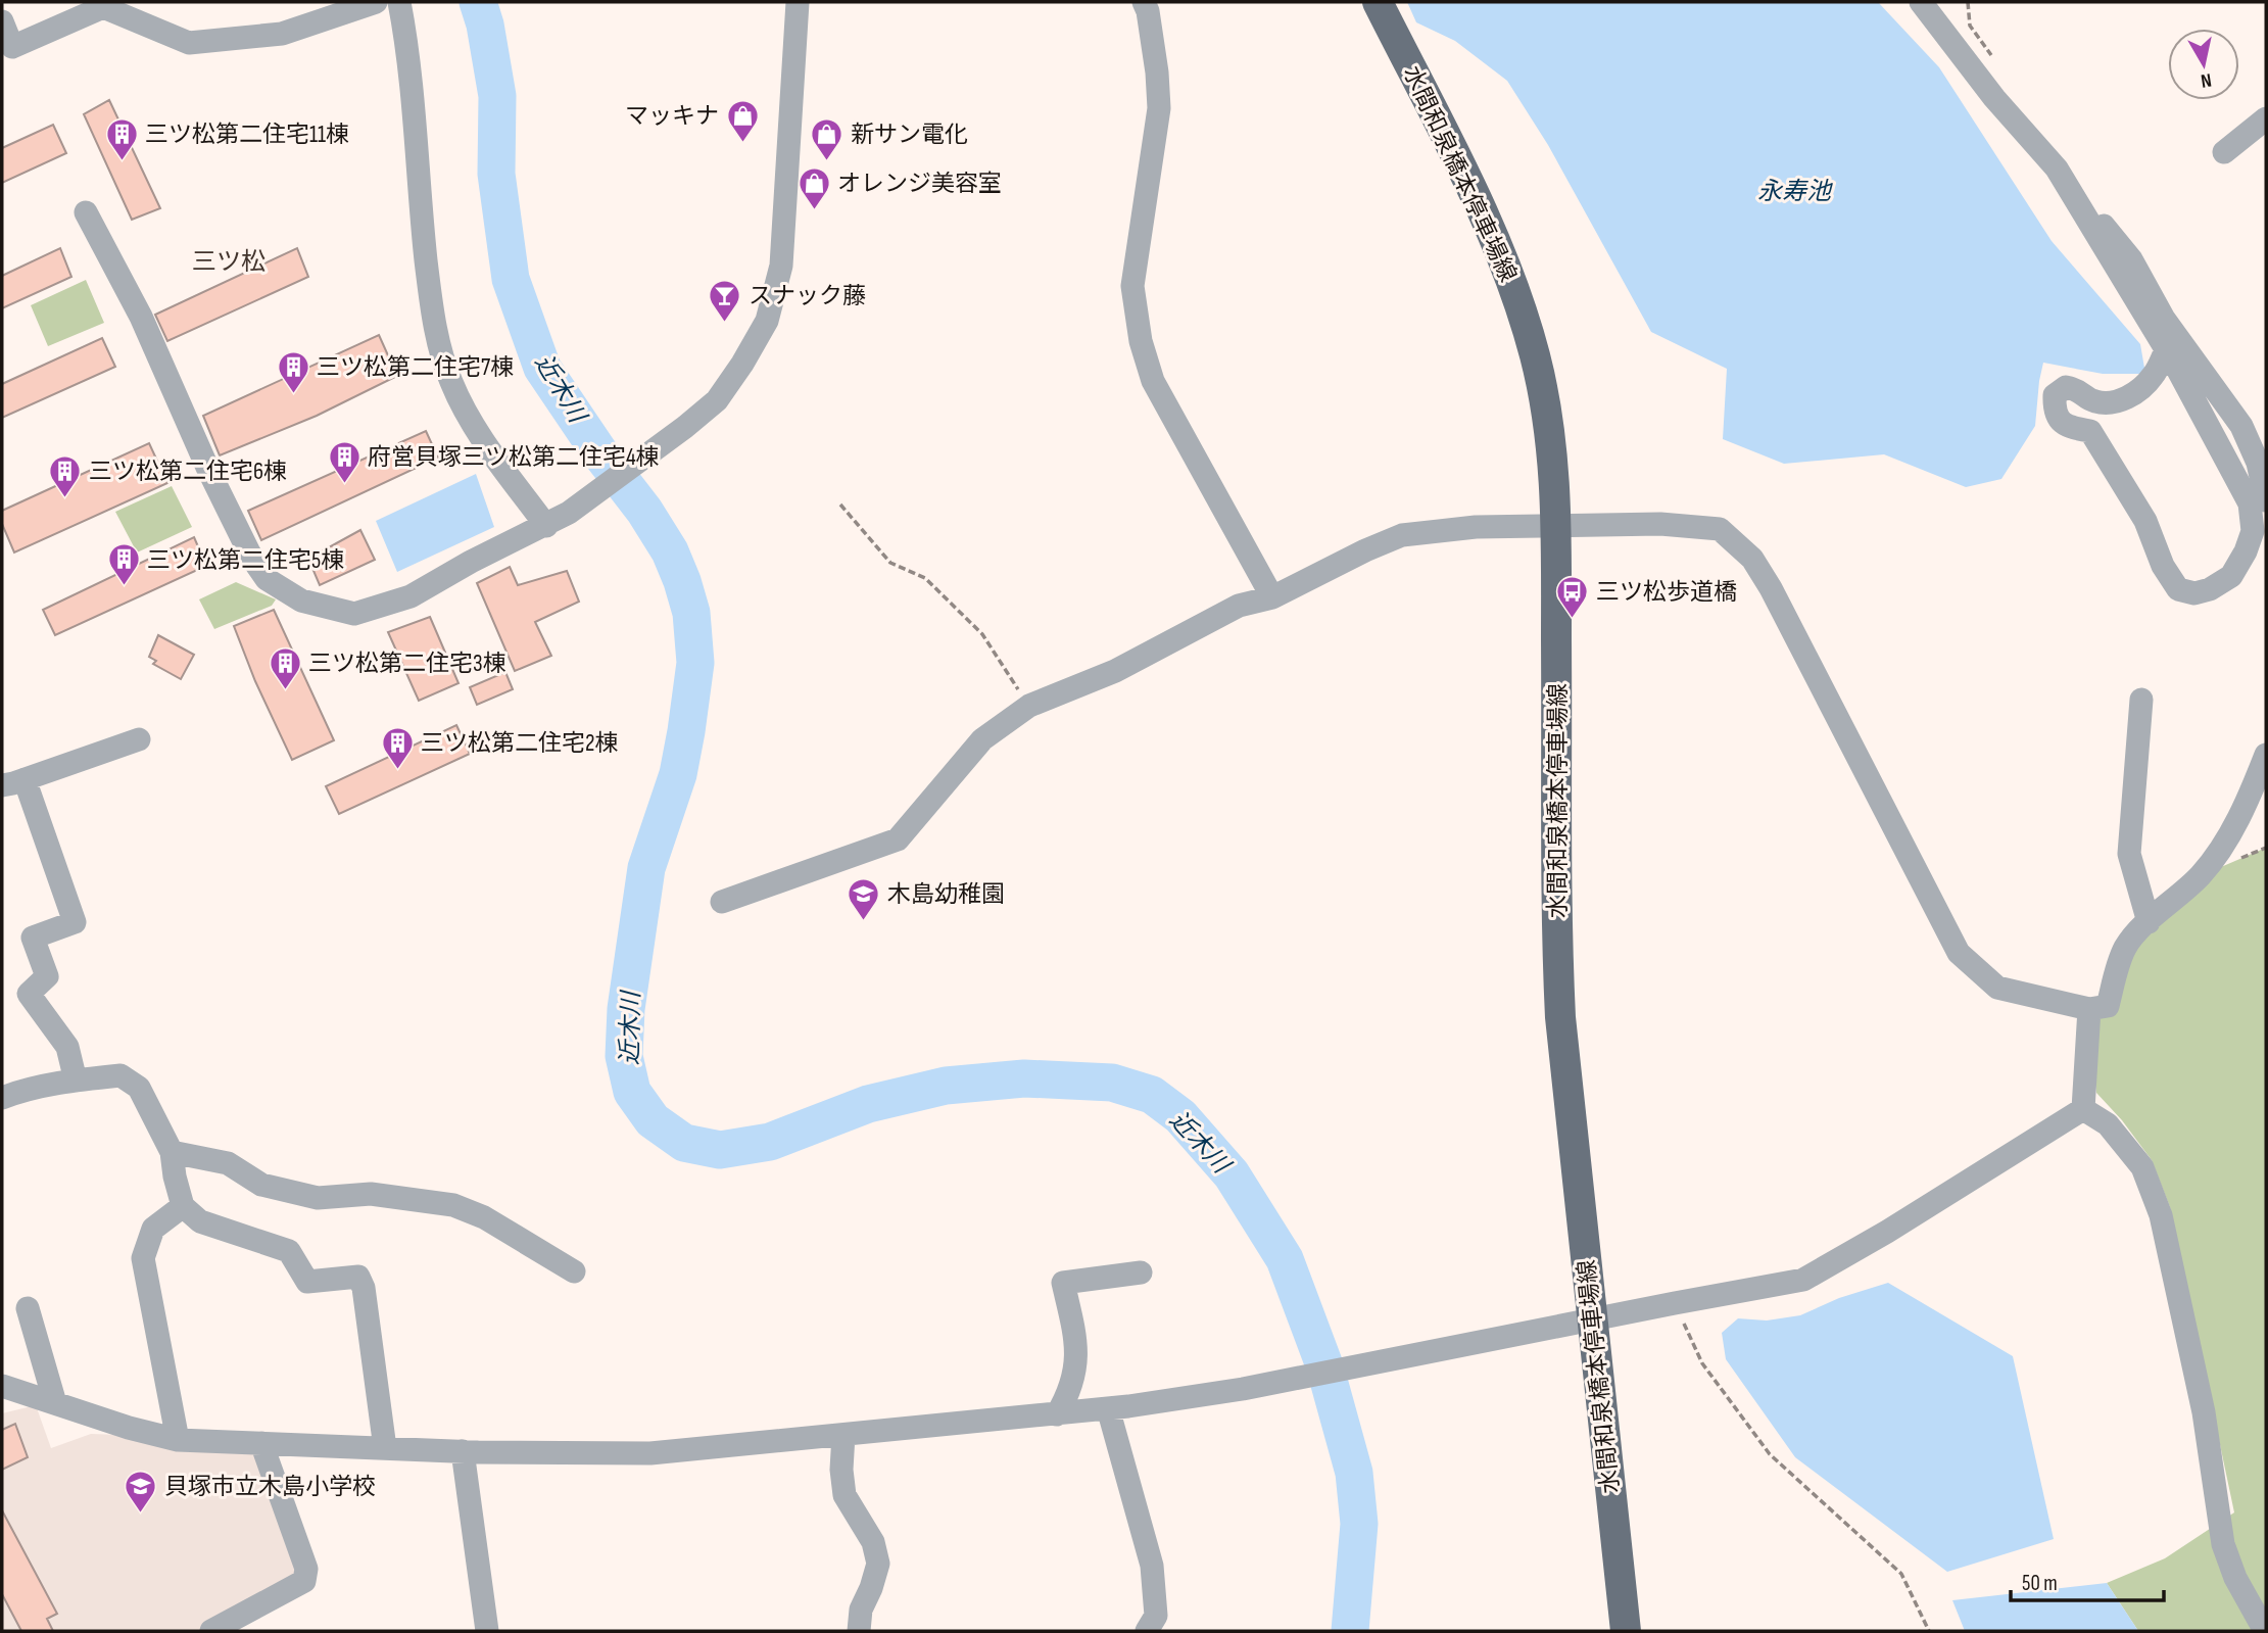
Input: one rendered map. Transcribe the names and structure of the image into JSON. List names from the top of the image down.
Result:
{
  "streets": {
    "main road": ["水間和泉橋本停車場線"]
  },
  "districts": ["三ツ松"],
  "water": ["永寿池", "近木川"],
  "places": {
    "shop": ["マッキナ", "新サン電化", "オレンジ美容室"],
    "building": [
      "三ツ松第二住宅11棟",
      "三ツ松第二住宅7棟",
      "府営貝塚三ツ松第二住宅4棟",
      "三ツ松第二住宅6棟",
      "三ツ松第二住宅5棟",
      "三ツ松第二住宅3棟",
      "三ツ松第二住宅2棟"
    ],
    "bar": ["スナック藤"],
    "bus stop": ["三ツ松歩道橋"],
    "school or university": ["木島幼稚園", "貝塚市立木島小学校"]
  },
  "scale_bar": "50 m",
  "north": "bottom"
}
